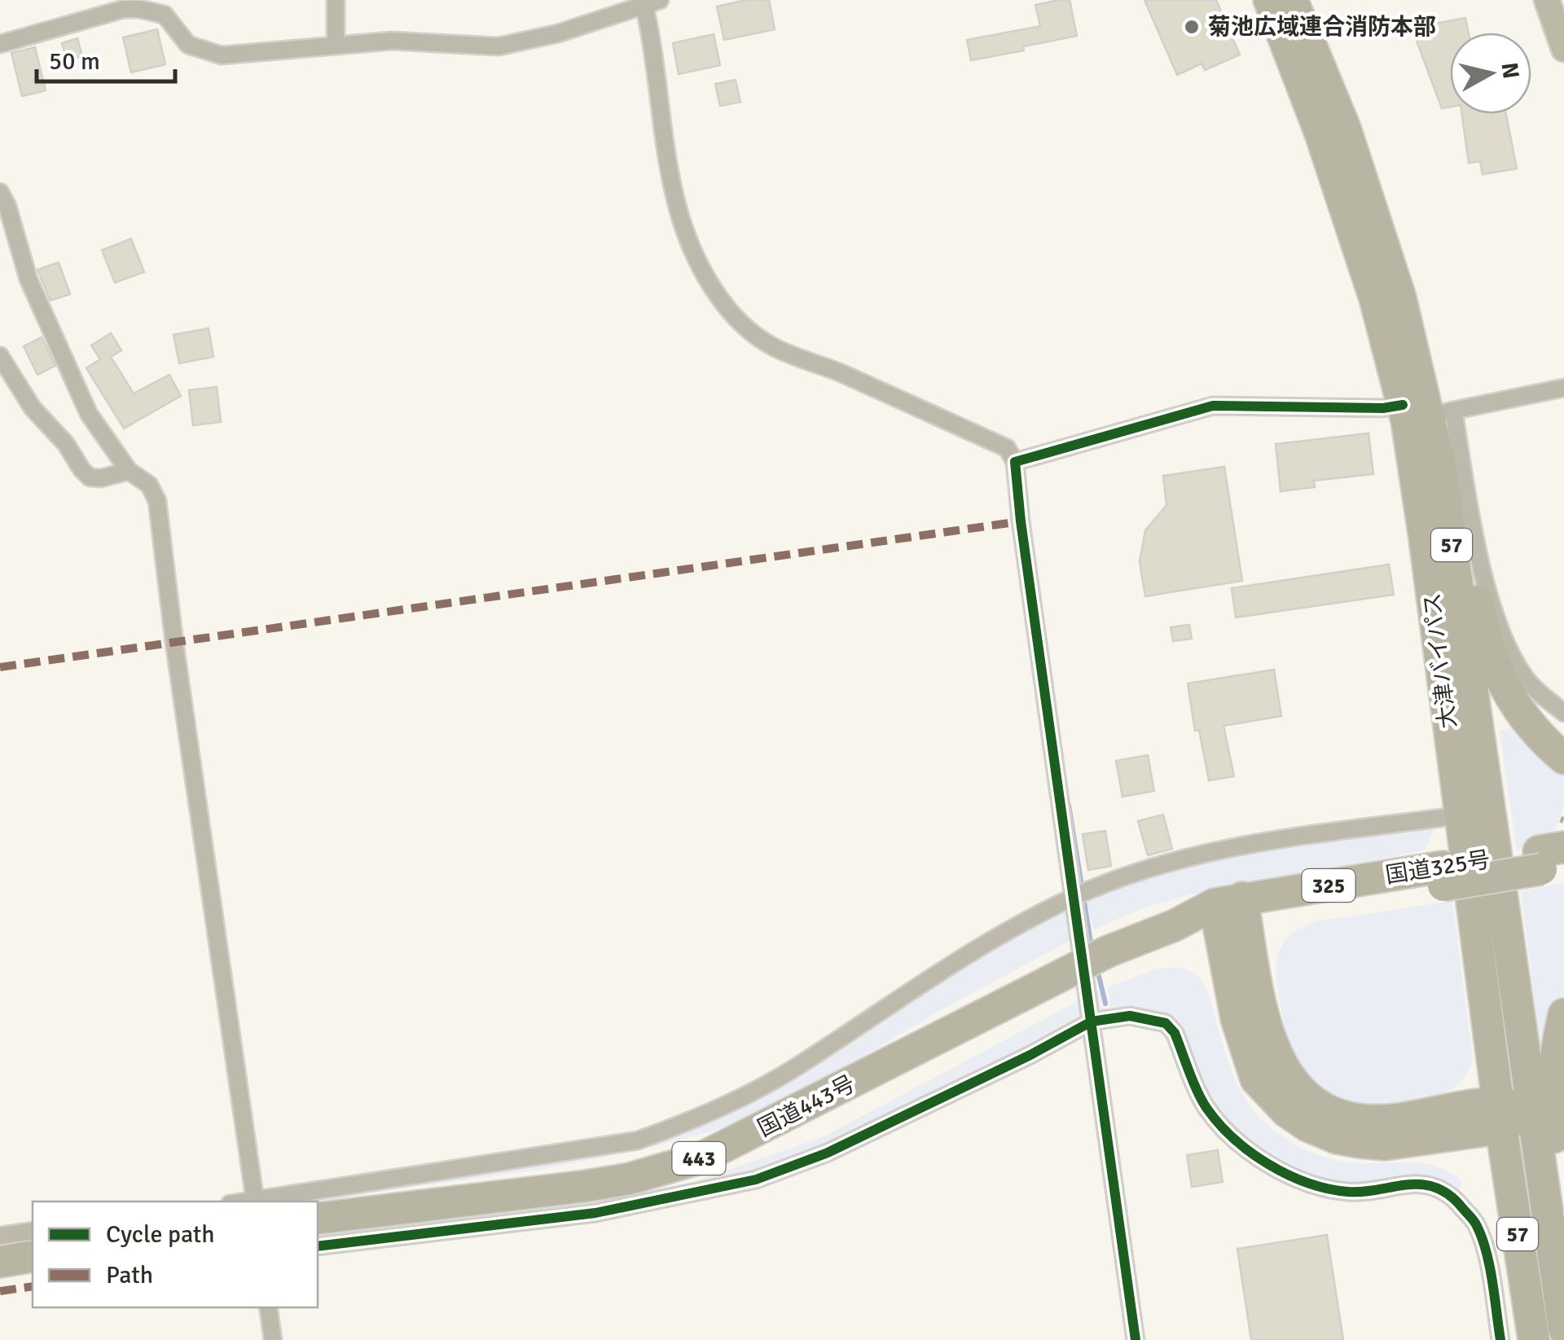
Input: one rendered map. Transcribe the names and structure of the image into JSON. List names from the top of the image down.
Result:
{
  "streets": {
    "highway": [
      "57",
      "大津バイパス",
      "国道325号",
      "325",
      "国道443号",
      "443"
    ]
  },
  "crossings": [
    ["57", "大津バイパス"],
    ["国道325号", "国道443号"]
  ],
  "places": ["菊池広域連合消防本部"],
  "legend": ["Cycle path", "Path"],
  "scale_bar": "50 m",
  "north": "right"
}
